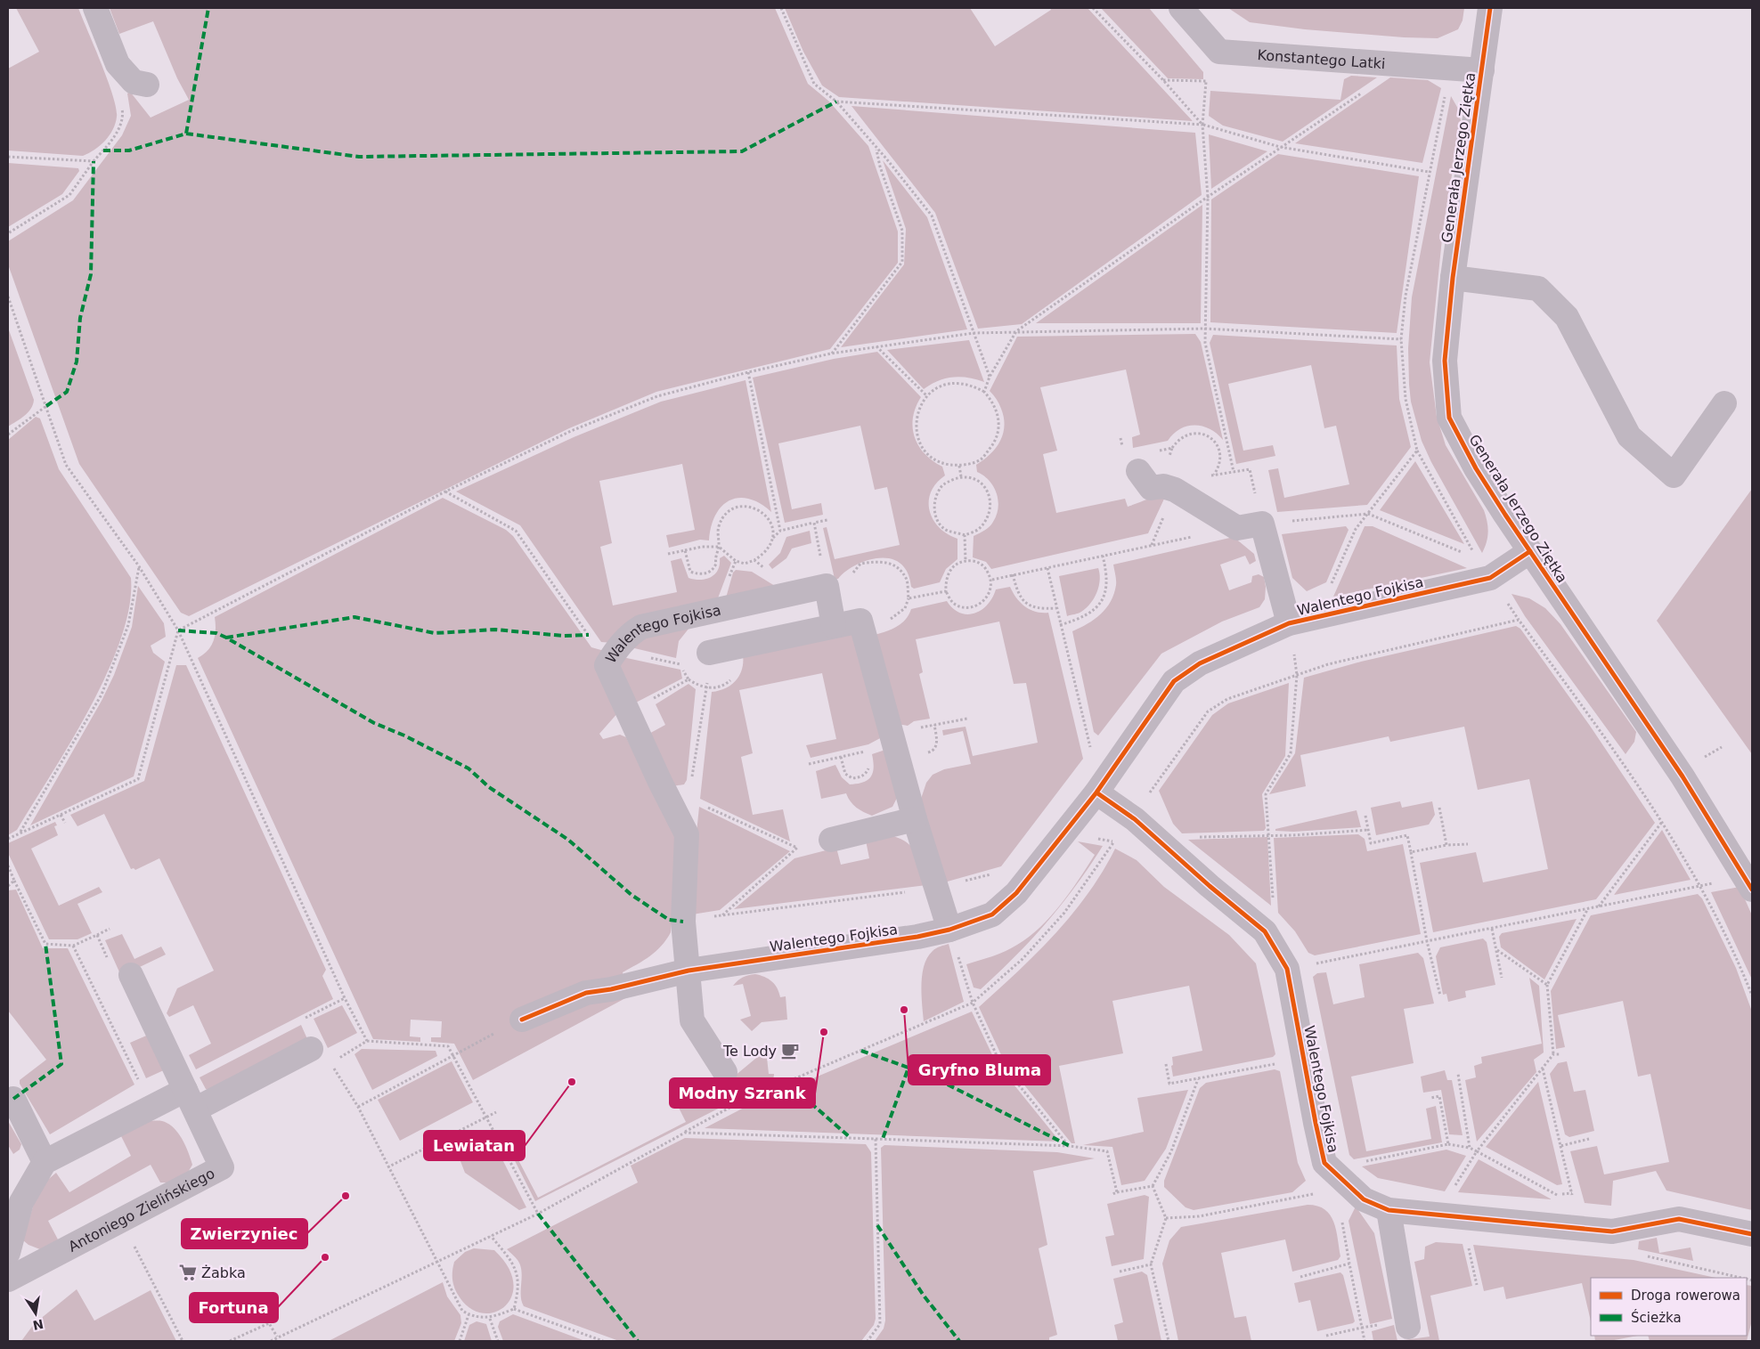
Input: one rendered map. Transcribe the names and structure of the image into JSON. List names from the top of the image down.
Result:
{
  "streets": {
    "street": [
      "Konstantego Latki",
      "Generała Jerzego Ziętka",
      "Walentego Fojkisa",
      "Antoniego Zielińskiego"
    ]
  },
  "crossings": [
    ["Konstantego Latki", "Generała Jerzego Ziętka"],
    ["Generała Jerzego Ziętka", "Walentego Fojkisa"]
  ],
  "places": {
    "other": [
      "Gryfno Bluma",
      "Modny Szrank",
      "Lewiatan",
      "Zwierzyniec",
      "Fortuna"
    ],
    "cafe": ["Te Lody"],
    "supermarket": ["Żabka"]
  },
  "legend": ["Droga rowerowa", "Ścieżka"],
  "north": "bottom"
}
